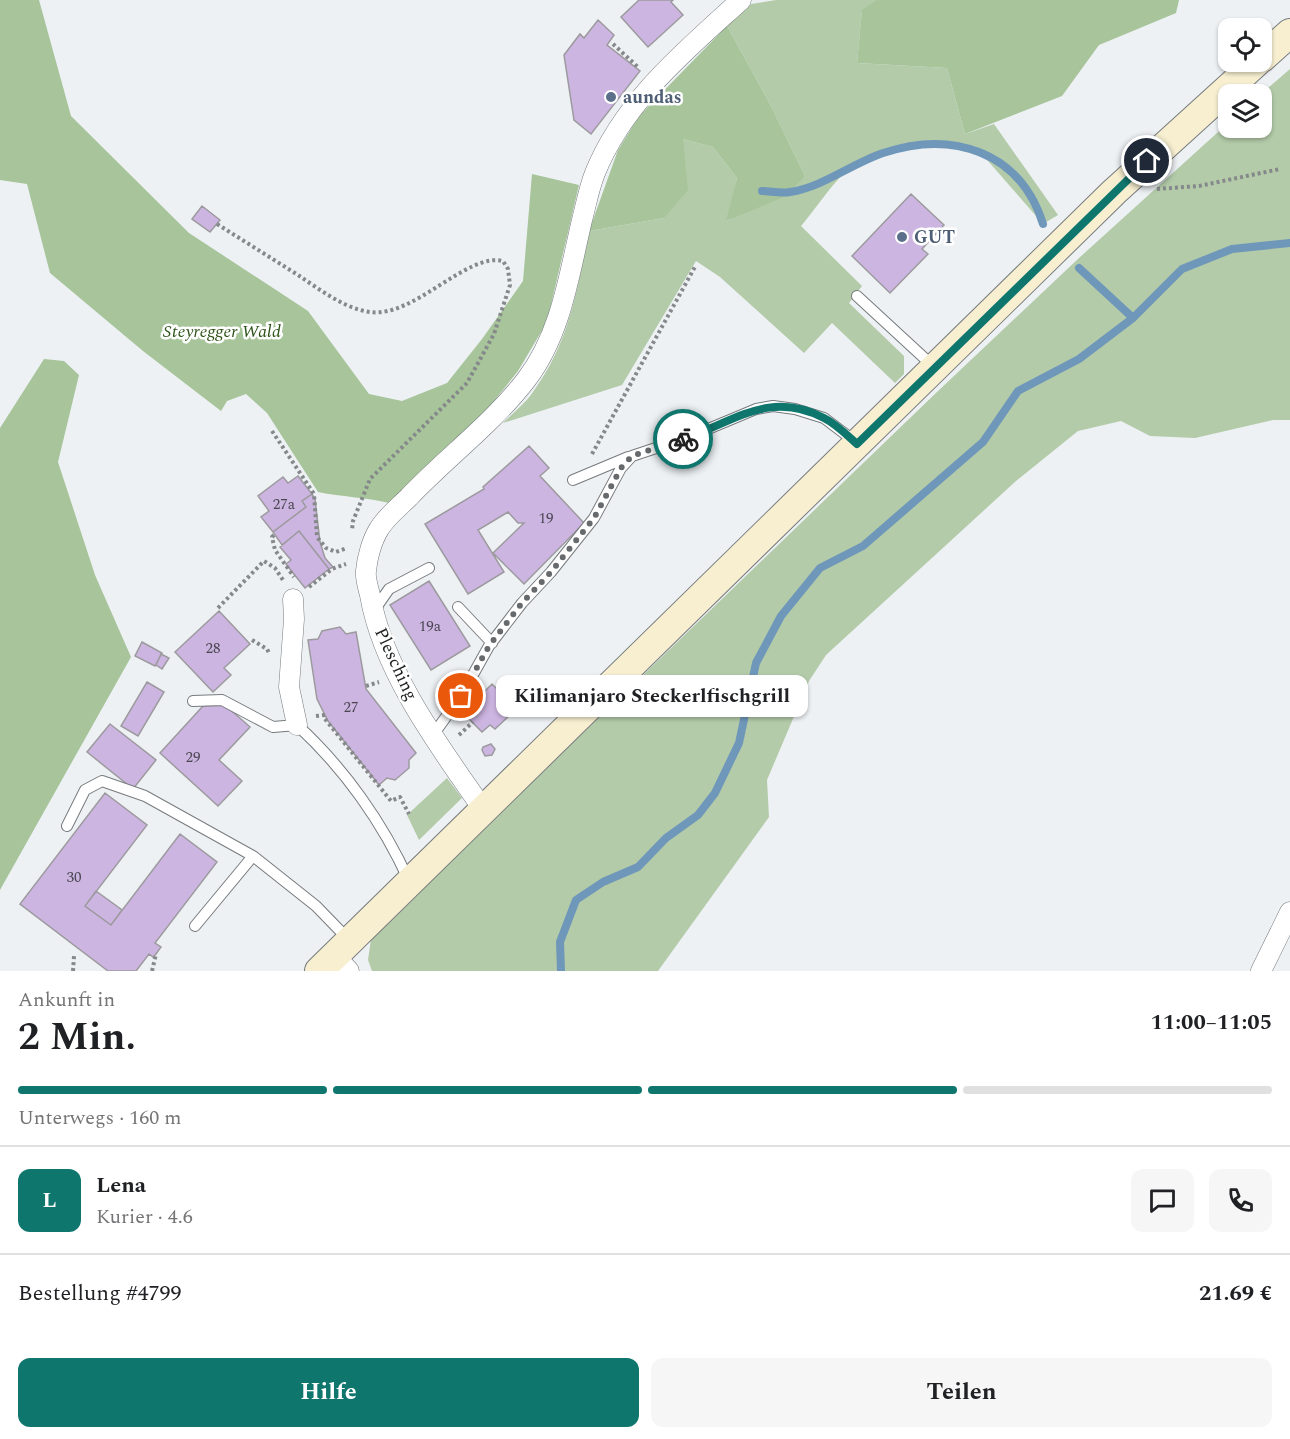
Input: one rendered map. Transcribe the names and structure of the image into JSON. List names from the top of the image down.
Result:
{
  "streets": {
    "street": ["Plesching"]
  },
  "parks": ["Steyregger Wald"],
  "places": ["aundas", "GUT", "Kilimanjaro Steckerlfischgrill"],
  "house_numbers": [
    "27a",
    "19",
    "19a",
    "28",
    "27",
    "29",
    "30"
  ],
  "page": {
    "bubble": "Kilimanjaro Steckerlfischgrill",
    "heading": ["2 Min.", "Ankunft in", "11:00–11:05"],
    "panel": [
      "Lena",
      "Kurier · 4.6",
      "Bestellung #4799",
      "21.69 €"
    ],
    "bar": "Unterwegs · 160 m",
    "round": "L",
    "buttons": ["Hilfe", "Teilen"]
  }
}
